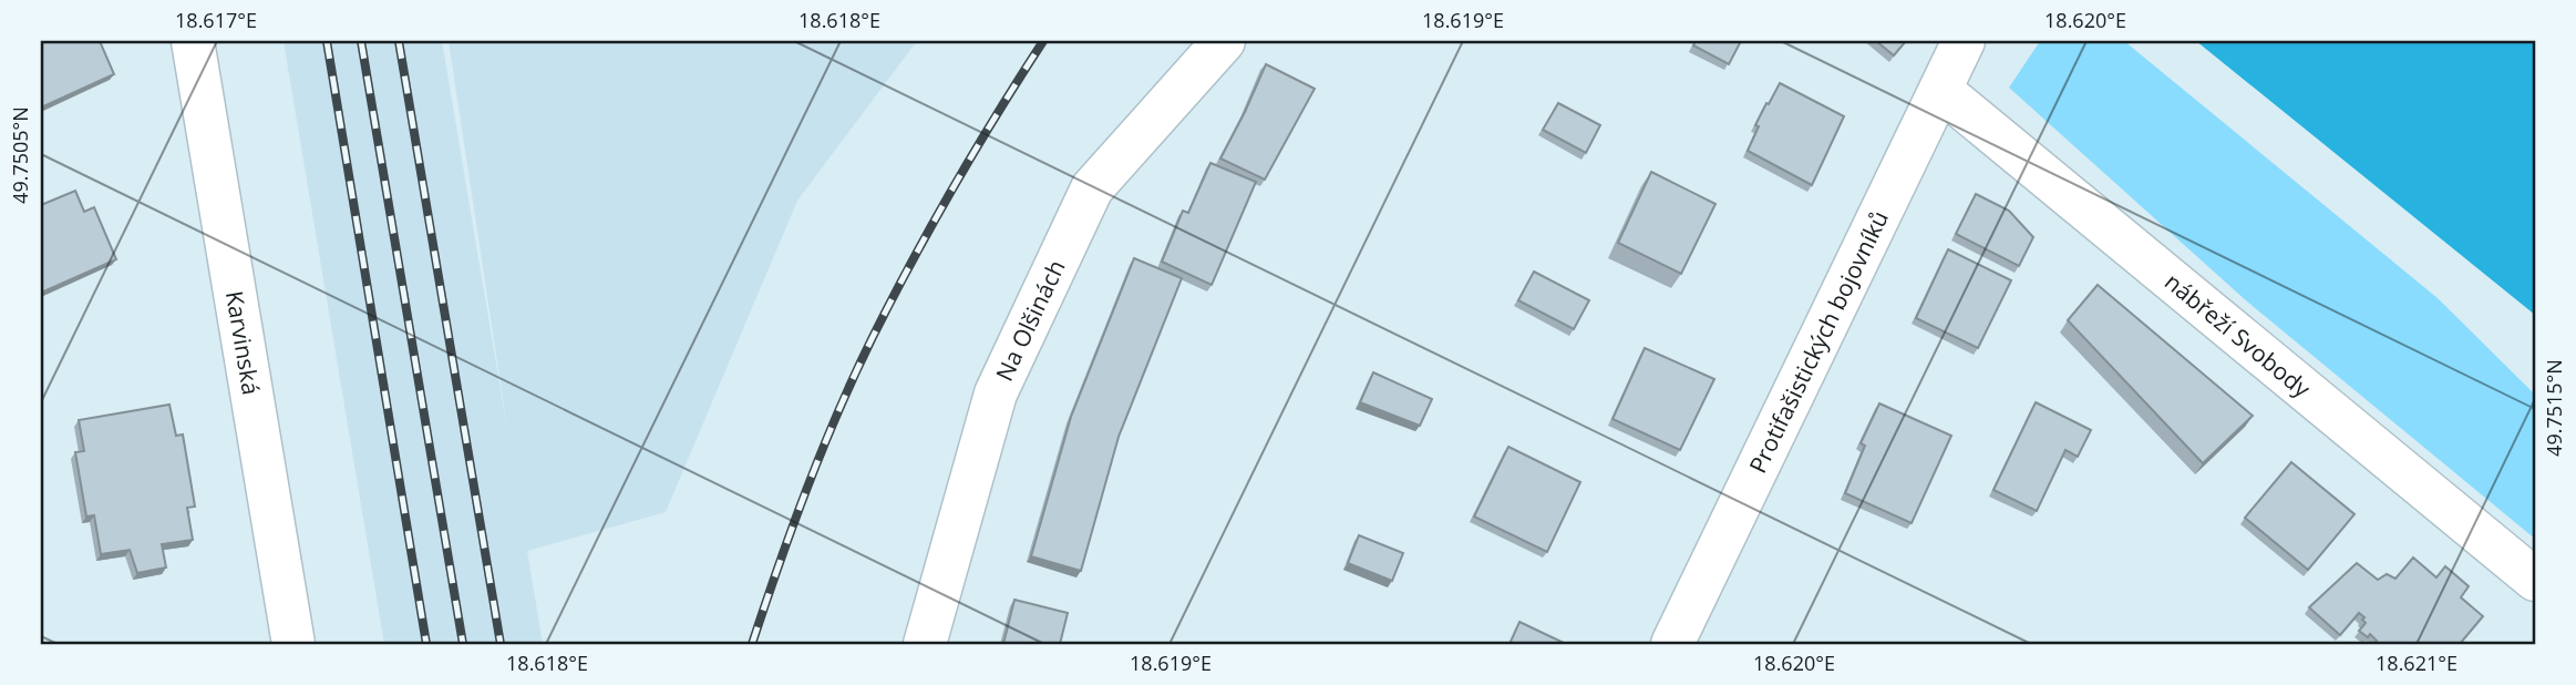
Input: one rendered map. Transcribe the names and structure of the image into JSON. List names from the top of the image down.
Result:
{
  "streets": {
    "street": [
      "Na Olšinách",
      "nábřeží Svobody",
      "Karvinská",
      "Protifašistických bojovníků"
    ]
  },
  "crossings": [
    ["nábřeží Svobody", "Protifašistických bojovníků"]
  ],
  "coordinates": [
    "18.617°E",
    "18.618°E",
    "18.619°E",
    "18.620°E",
    "49.7505°N",
    "49.7515°N",
    "18.621°E"
  ]
}
